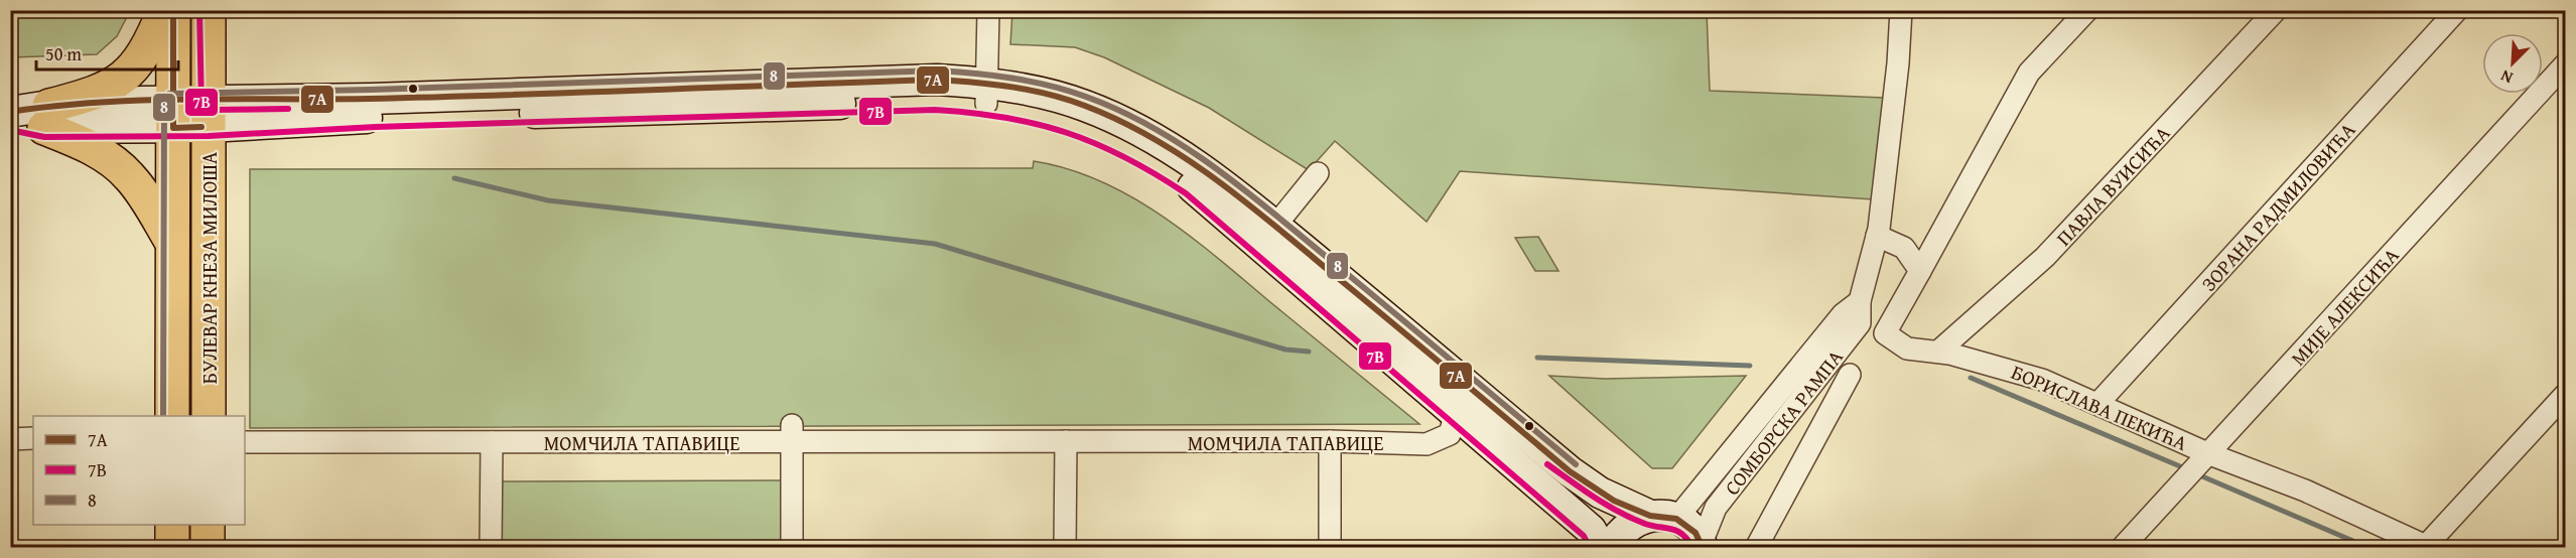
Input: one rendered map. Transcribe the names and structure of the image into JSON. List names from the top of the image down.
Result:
{
  "streets": {
    "main road": ["БУЛЕВАР КНЕЗА МИЛОША"],
    "street": [
      "ПАВЛА ВУИСИЋА",
      "ЗОРАНА РАДМИЛОВИЋА",
      "МИЈЕ АЛЕКСИЋА",
      "БОРИСЛАВА ПЕКИЋА",
      "СОМБОРСКА РАМПА",
      "МОМЧИЛА ТАПАВИЦЕ"
    ]
  },
  "crossings": [
    ["ПАВЛА ВУИСИЋА", "БОРИСЛАВА ПЕКИЋА"],
    ["ЗОРАНА РАДМИЛОВИЋА", "БОРИСЛАВА ПЕКИЋА"],
    ["МИЈЕ АЛЕКСИЋА", "БОРИСЛАВА ПЕКИЋА"]
  ],
  "lines": ["transit line 7A", "transit line 7B", "transit line 8"],
  "legend": ["7A", "7B", "8"],
  "scale_bar": "50 m",
  "north": "bottom left"
}
